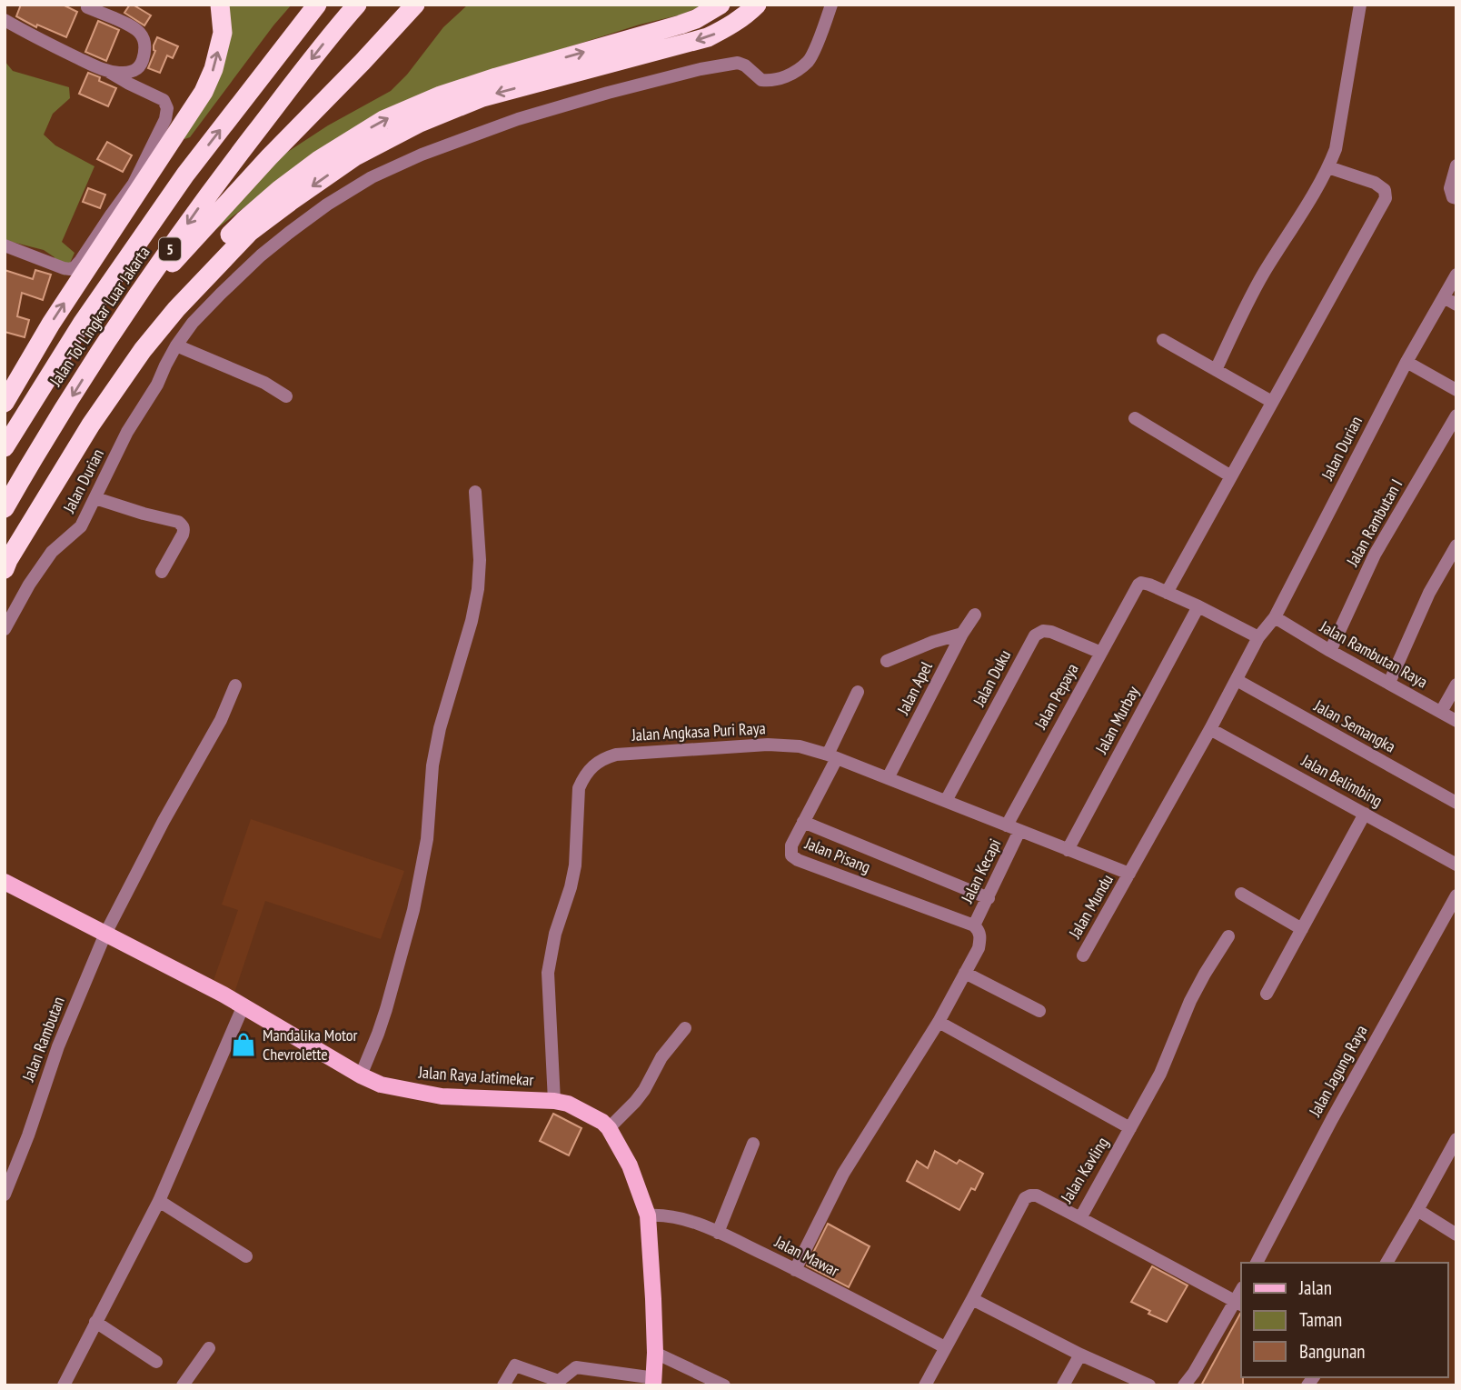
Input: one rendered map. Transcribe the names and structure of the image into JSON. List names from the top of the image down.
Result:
{
  "streets": {
    "highway": ["5", "Jalan Tol Lingkar Luar Jakarta"],
    "main road": ["Jalan Raya Jatimekar"],
    "street": [
      "Jalan Durian",
      "Jalan Rambutan I",
      "Jalan Rambutan Raya",
      "Jalan Duku",
      "Jalan Apel",
      "Jalan Pepaya",
      "Jalan Murbay",
      "Jalan Semangka",
      "Jalan Angkasa Puri Raya",
      "Jalan Belimbing",
      "Jalan Pisang",
      "Jalan Kecapi",
      "Jalan Mundu",
      "Jalan Rambutan",
      "Jalan Jagung Raya",
      "Jalan Kavling",
      "Jalan Mawar"
    ]
  },
  "crossings": [
    ["Jalan Durian", "Jalan Rambutan Raya"],
    ["Jalan Durian", "Jalan Semangka"],
    ["Jalan Durian", "Jalan Angkasa Puri Raya"],
    ["Jalan Durian", "Jalan Belimbing"],
    ["Jalan Durian", "Jalan Mundu"],
    ["Jalan Rambutan I", "Jalan Rambutan Raya"],
    ["Jalan Duku", "Jalan Pepaya"],
    ["Jalan Duku", "Jalan Angkasa Puri Raya"],
    ["Jalan Apel", "Jalan Angkasa Puri Raya"],
    ["Jalan Pepaya", "Jalan Angkasa Puri Raya"],
    ["Jalan Murbay", "Jalan Angkasa Puri Raya"],
    ["Jalan Angkasa Puri Raya", "Jalan Pisang"],
    ["Jalan Angkasa Puri Raya", "Jalan Kecapi"],
    ["Jalan Angkasa Puri Raya", "Jalan Mundu"],
    ["Jalan Angkasa Puri Raya", "Jalan Raya Jatimekar"],
    ["Jalan Pisang", "Jalan Kecapi"],
    ["Jalan Rambutan", "Jalan Raya Jatimekar"],
    ["Jalan Raya Jatimekar", "Jalan Mawar"],
    ["Jalan Kavling", "Jalan Mawar"]
  ],
  "places": {
    "shop": ["Mandalika Motor Chevrolette"]
  },
  "legend": ["Jalan", "Taman", "Bangunan"]
}
